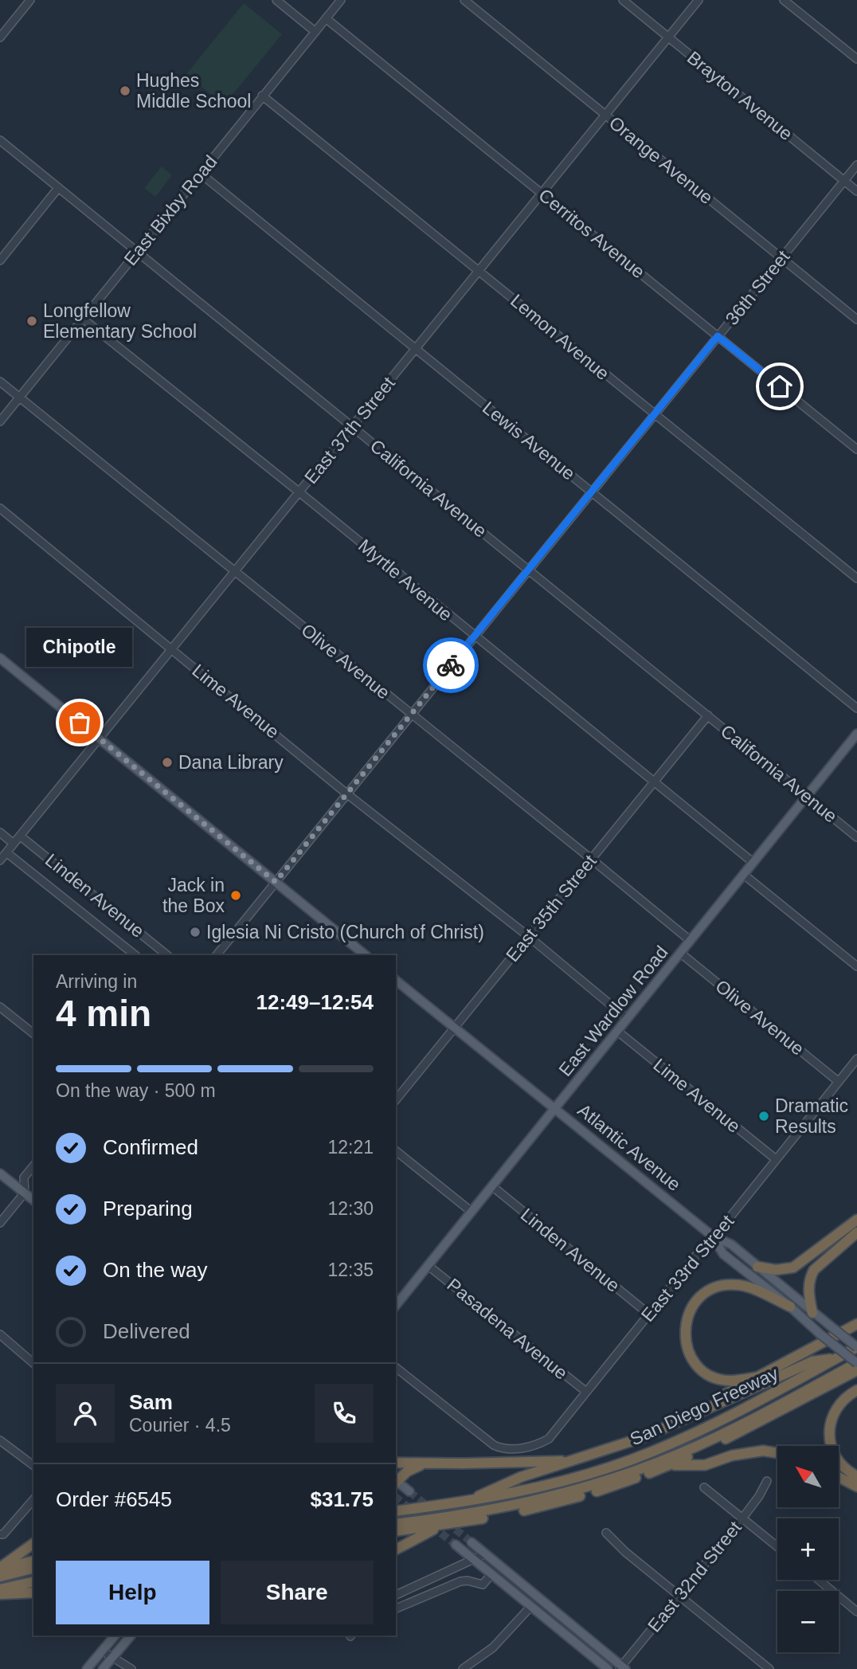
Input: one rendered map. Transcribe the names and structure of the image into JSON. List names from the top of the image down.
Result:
{
  "streets": {
    "highway": ["San Diego Freeway"],
    "main road": ["East Wardlow Road", "Atlantic Avenue"],
    "street": [
      "Brayton Avenue",
      "Orange Avenue",
      "East Bixby Road",
      "Cerritos Avenue",
      "36th Street",
      "Lemon Avenue",
      "East 37th Street",
      "Lewis Avenue",
      "California Avenue",
      "Myrtle Avenue",
      "Olive Avenue",
      "Lime Avenue",
      "Linden Avenue",
      "East 35th Street",
      "East 33rd Street",
      "Pasadena Avenue",
      "East 32nd Street"
    ]
  },
  "crossings": [
    ["Brayton Avenue", "36th Street"],
    ["Brayton Avenue", "East 37th Street"],
    ["Orange Avenue", "36th Street"],
    ["Orange Avenue", "East 37th Street"],
    ["East Bixby Road", "Cerritos Avenue"],
    ["East Bixby Road", "Lemon Avenue"],
    ["East Bixby Road", "Lewis Avenue"],
    ["East Bixby Road", "California Avenue"],
    ["East Bixby Road", "Myrtle Avenue"],
    ["East Bixby Road", "Olive Avenue"],
    ["Cerritos Avenue", "36th Street"],
    ["Cerritos Avenue", "East 37th Street"],
    ["36th Street", "Lemon Avenue"],
    ["36th Street", "Lewis Avenue"],
    ["36th Street", "California Avenue"],
    ["36th Street", "Myrtle Avenue"],
    ["36th Street", "Olive Avenue"],
    ["36th Street", "Lime Avenue"],
    ["Lemon Avenue", "East 37th Street"],
    ["East 37th Street", "Lewis Avenue"],
    ["East 37th Street", "California Avenue"],
    ["East 37th Street", "Myrtle Avenue"],
    ["East 37th Street", "Olive Avenue"],
    ["East 37th Street", "Lime Avenue"],
    ["East 37th Street", "Linden Avenue"],
    ["California Avenue", "East 35th Street"],
    ["California Avenue", "East Wardlow Road"],
    ["Myrtle Avenue", "East 35th Street"],
    ["Myrtle Avenue", "East Wardlow Road"],
    ["Olive Avenue", "East 35th Street"],
    ["Olive Avenue", "East Wardlow Road"],
    ["Olive Avenue", "East 33rd Street"],
    ["Lime Avenue", "East 35th Street"],
    ["Lime Avenue", "East Wardlow Road"],
    ["Lime Avenue", "East 33rd Street"],
    ["Linden Avenue", "East Wardlow Road"],
    ["Linden Avenue", "East 33rd Street"],
    ["East 35th Street", "Atlantic Avenue"],
    ["East Wardlow Road", "Atlantic Avenue"],
    ["East Wardlow Road", "Pasadena Avenue"],
    ["Atlantic Avenue", "East 33rd Street"],
    ["Atlantic Avenue", "San Diego Freeway"],
    ["East 33rd Street", "Pasadena Avenue"]
  ],
  "places": [
    "Hughes Middle School",
    "Longfellow Elementary School",
    "Chipotle",
    "Dana Library",
    "Jack in the Box",
    "Iglesia Ni Cristo (Church of Christ)",
    "Dramatic Results"
  ],
  "north": "top left",
  "page": {
    "bubble": "Chipotle",
    "heading": ["4 min", "Arriving in", "12:49–12:54"],
    "panel": [
      "Sam",
      "Courier · 4.5",
      "Order #6545",
      "$31.75"
    ],
    "bar": "On the way · 500 m",
    "list": [
      ["Confirmed", "12:21"],
      ["Preparing", "12:30"],
      ["On the way", "12:35"],
      "Delivered"
    ],
    "map_buttons": ["+", "−"],
    "buttons": ["Help", "Share"]
  }
}
